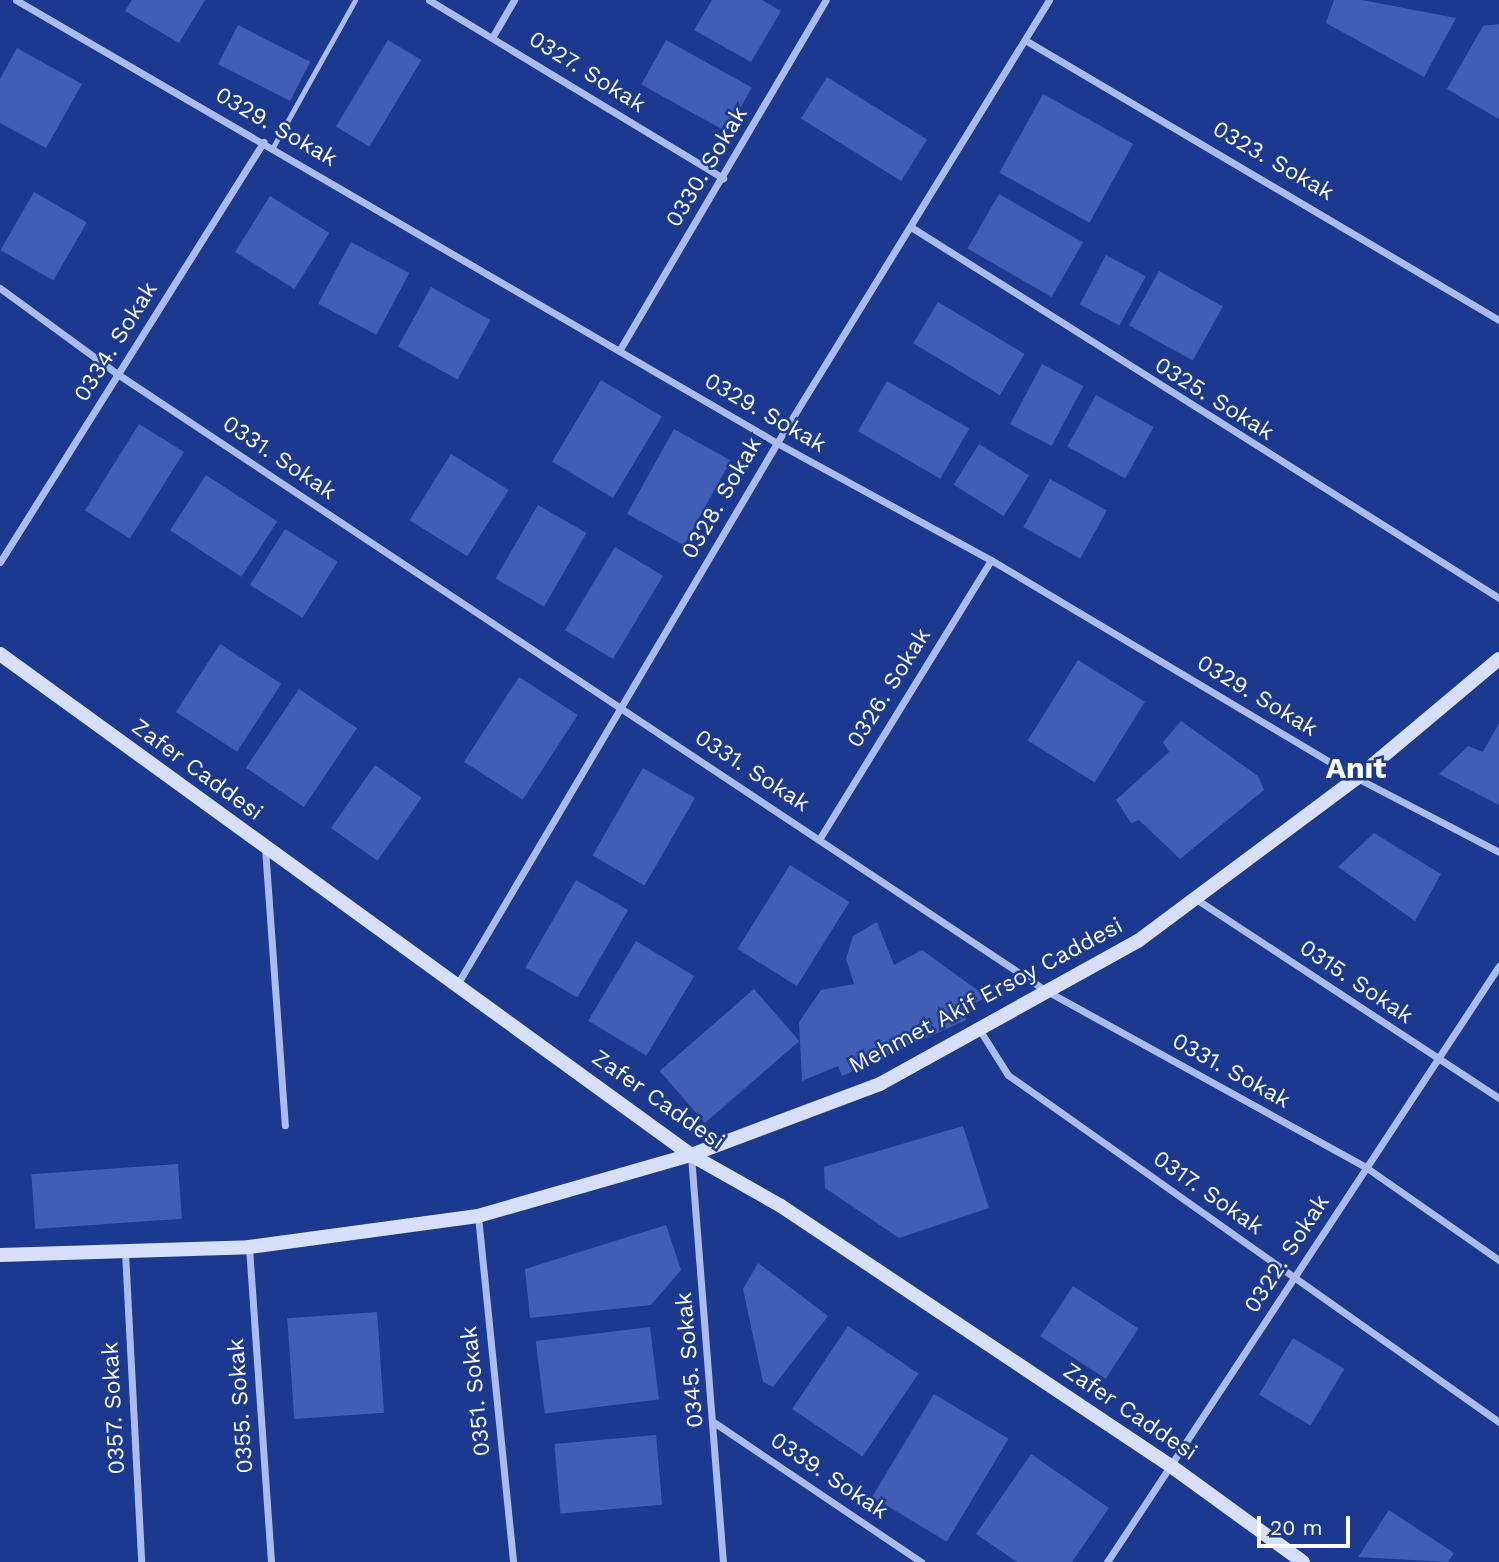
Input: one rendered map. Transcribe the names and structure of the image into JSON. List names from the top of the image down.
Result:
{
  "streets": {
    "street": [
      "0327. Sokak",
      "0329. Sokak",
      "0323. Sokak",
      "0330. Sokak",
      "0334. Sokak",
      "0325. Sokak",
      "0331. Sokak",
      "0328. Sokak",
      "0326. Sokak",
      "Zafer Caddesi",
      "0315. Sokak",
      "Mehmet Akif Ersoy Caddesi",
      "0317. Sokak",
      "0322. Sokak",
      "0345. Sokak",
      "0351. Sokak",
      "0355. Sokak",
      "0357. Sokak",
      "0339. Sokak"
    ]
  },
  "crossings": [
    ["0327. Sokak", "0330. Sokak"],
    ["0329. Sokak", "0330. Sokak"],
    ["0329. Sokak", "0334. Sokak"],
    ["0329. Sokak", "0328. Sokak"],
    ["0329. Sokak", "0326. Sokak"],
    ["0329. Sokak", "Mehmet Akif Ersoy Caddesi"],
    ["0323. Sokak", "0328. Sokak"],
    ["0334. Sokak", "0331. Sokak"],
    ["0325. Sokak", "0328. Sokak"],
    ["0331. Sokak", "0328. Sokak"],
    ["0331. Sokak", "0326. Sokak"],
    ["0331. Sokak", "Mehmet Akif Ersoy Caddesi"],
    ["0331. Sokak", "0322. Sokak"],
    ["0328. Sokak", "Zafer Caddesi"],
    ["Zafer Caddesi", "Mehmet Akif Ersoy Caddesi"],
    ["Zafer Caddesi", "0322. Sokak"],
    ["Zafer Caddesi", "0345. Sokak"],
    ["0315. Sokak", "Mehmet Akif Ersoy Caddesi"],
    ["0315. Sokak", "0322. Sokak"],
    ["Mehmet Akif Ersoy Caddesi", "0317. Sokak"],
    ["Mehmet Akif Ersoy Caddesi", "0345. Sokak"],
    ["Mehmet Akif Ersoy Caddesi", "0351. Sokak"],
    ["Mehmet Akif Ersoy Caddesi", "0355. Sokak"],
    ["Mehmet Akif Ersoy Caddesi", "0357. Sokak"],
    ["0317. Sokak", "0322. Sokak"],
    ["0345. Sokak", "0339. Sokak"]
  ],
  "districts": ["Anıt"],
  "scale_bar": "20 m"
}
